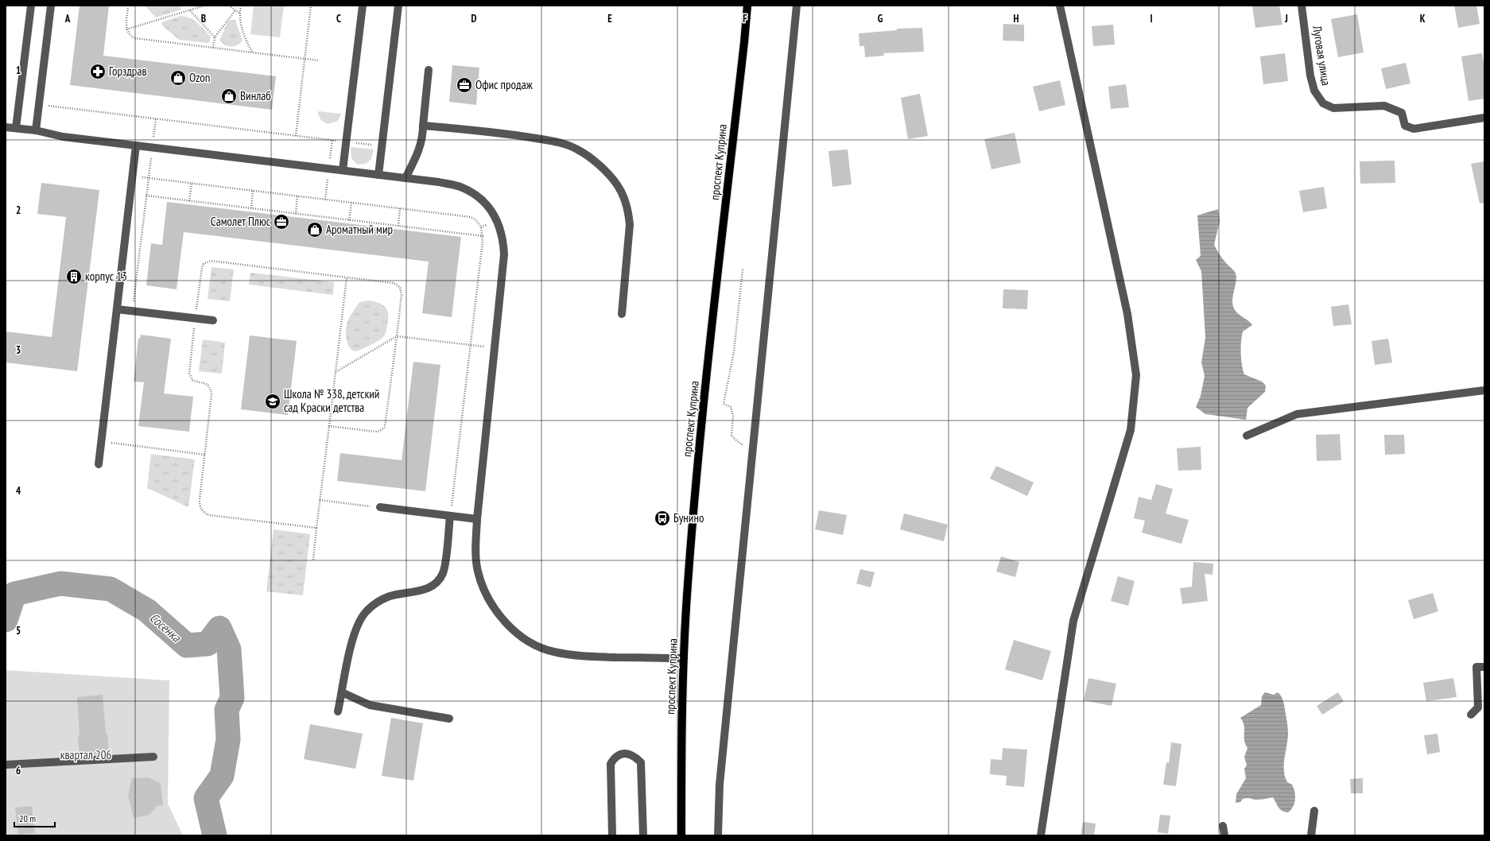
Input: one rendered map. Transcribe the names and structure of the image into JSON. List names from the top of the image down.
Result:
{
  "streets": {
    "main road": ["проспект Куприна"],
    "street": ["Луговая улица"]
  },
  "water": ["Сосенка"],
  "parks": ["квартал 206"],
  "places": {
    "pharmacy": ["Горздрав"],
    "shop": ["Ozon", "Винлаб", "Ароматный мир"],
    "office": ["Офис продаж", "Самолет Плюс"],
    "building": ["корпус 13"],
    "school or university": ["Школа № 338, детский сад Краски детства"],
    "bus stop": ["Бунино"]
  },
  "scale_bar": "20 m",
  "grid": {
    "columns": [
      "A",
      "B",
      "C",
      "D",
      "E",
      "F",
      "G",
      "H",
      "I",
      "J",
      "K"
    ],
    "rows": [
      "1",
      "2",
      "3",
      "4",
      "5",
      "6"
    ]
  }
}
